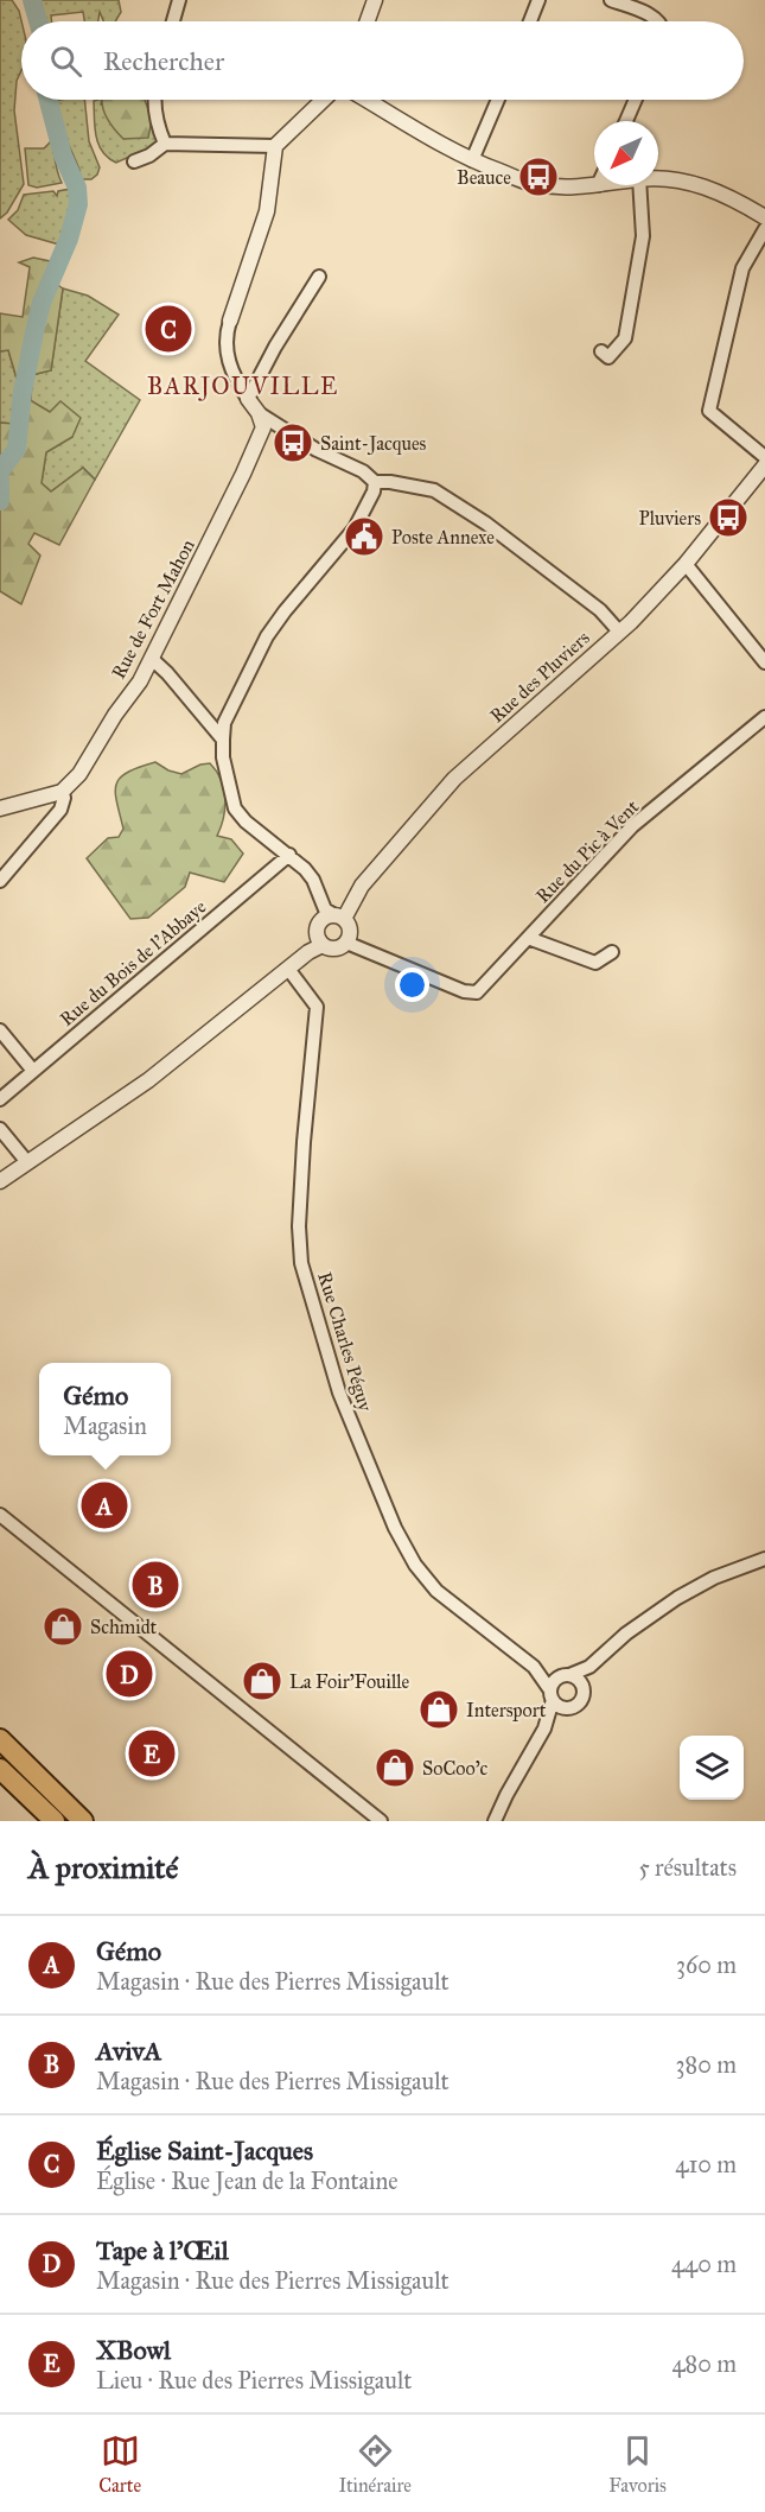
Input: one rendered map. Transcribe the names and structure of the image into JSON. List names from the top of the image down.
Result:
{
  "streets": {
    "street": [
      "Rue de Fort Mahon",
      "Rue des Pluviers",
      "Rue du Pic à Vent",
      "Rue du Bois de l'Abbaye",
      "Rue Charles Péguy"
    ]
  },
  "crossings": [
    ["Rue des Pluviers", "Rue du Pic à Vent"]
  ],
  "districts": ["BARJOUVILLE"],
  "places": {
    "bus stop": ["Beauce", "Saint-Jacques", "Pluviers"],
    "public building": ["Poste Annexe"],
    "shop": [
      "Schmidt",
      "La Foir'Fouille",
      "Intersport",
      "SoCoo'c"
    ]
  },
  "north": "bottom left",
  "page": {
    "search": "Rechercher",
    "pins": [
      "C",
      "A",
      "B",
      "D",
      "E"
    ],
    "popup": ["Gémo", "Magasin"],
    "heading": ["À proximité", "5 résultats"],
    "list": [
      {
        "mark": "A",
        "name": "Gémo",
        "note": "Magasin · Rue des Pierres Missigault",
        "value": "360 m"
      },
      {
        "mark": "B",
        "name": "AvivA",
        "note": "Magasin · Rue des Pierres Missigault",
        "value": "380 m"
      },
      {
        "mark": "C",
        "name": "Église Saint-Jacques",
        "note": "Église · Rue Jean de la Fontaine",
        "value": "410 m"
      },
      {
        "mark": "D",
        "name": "Tape à l'Œil",
        "note": "Magasin · Rue des Pierres Missigault",
        "value": "440 m"
      },
      {
        "mark": "E",
        "name": "XBowl",
        "note": "Lieu · Rue des Pierres Missigault",
        "value": "480 m"
      }
    ],
    "nav": ["Carte", "Itinéraire", "Favoris"]
  }
}
